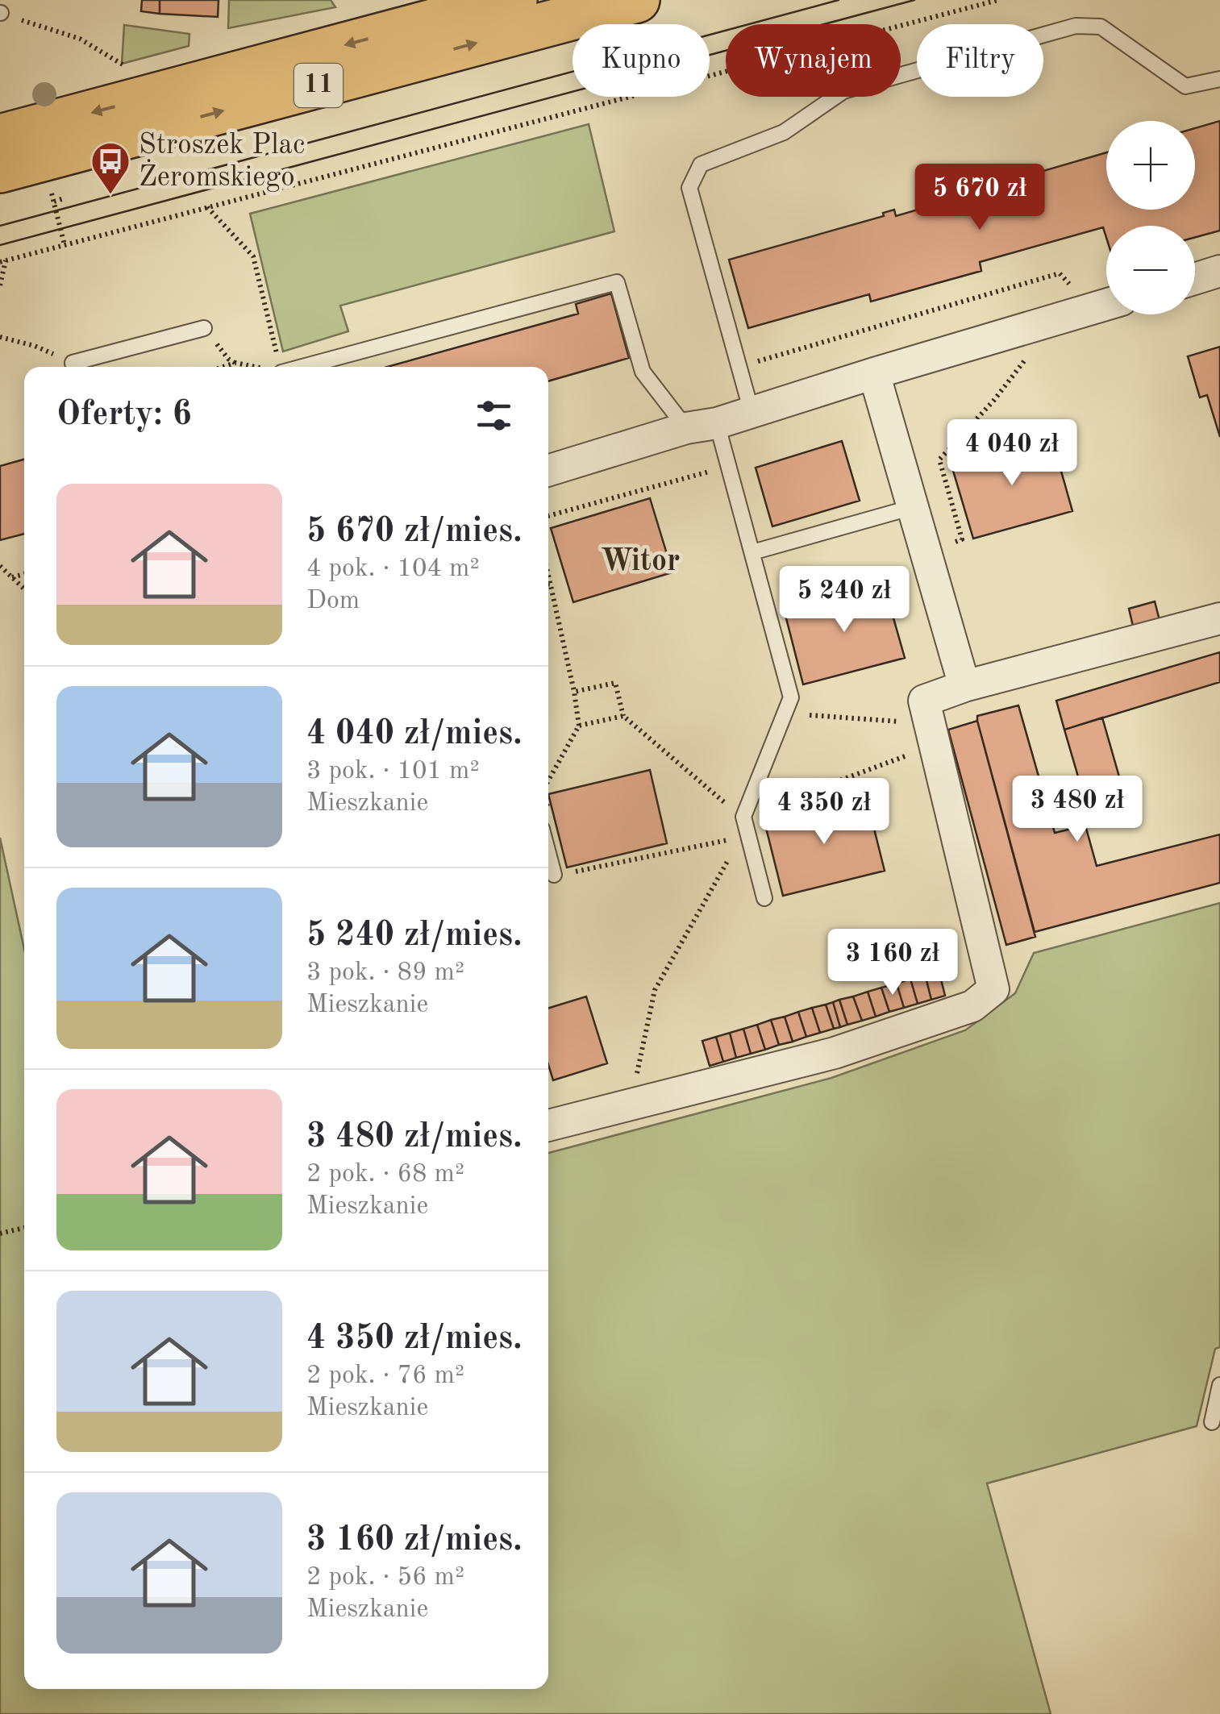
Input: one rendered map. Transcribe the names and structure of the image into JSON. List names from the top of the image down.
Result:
{
  "streets": {
    "highway": ["11"]
  },
  "districts": ["Witor"],
  "places": {
    "bus stop": ["Stroszek Plac Żeromskiego"]
  },
  "page": {
    "chip": ["Kupno", "Wynajem", "Filtry"],
    "map_buttons": ["+", "−"],
    "price": [
      "5 670 zł",
      "4 040 zł",
      "5 240 zł",
      "3 480 zł",
      "4 350 zł",
      "3 160 zł"
    ],
    "heading": "Oferty: 6",
    "list": [
      {
        "name": "5 670 zł/mies.",
        "note": "4 pok. · 104 m² · Dom"
      },
      {
        "name": "4 040 zł/mies.",
        "note": "3 pok. · 101 m² · Mieszkanie"
      },
      {
        "name": "5 240 zł/mies.",
        "note": "3 pok. · 89 m² · Mieszkanie"
      },
      {
        "name": "3 480 zł/mies.",
        "note": "2 pok. · 68 m² · Mieszkanie"
      },
      {
        "name": "4 350 zł/mies.",
        "note": "2 pok. · 76 m² · Mieszkanie"
      },
      {
        "name": "3 160 zł/mies.",
        "note": "2 pok. · 56 m² · Mieszkanie"
      }
    ]
  }
}
